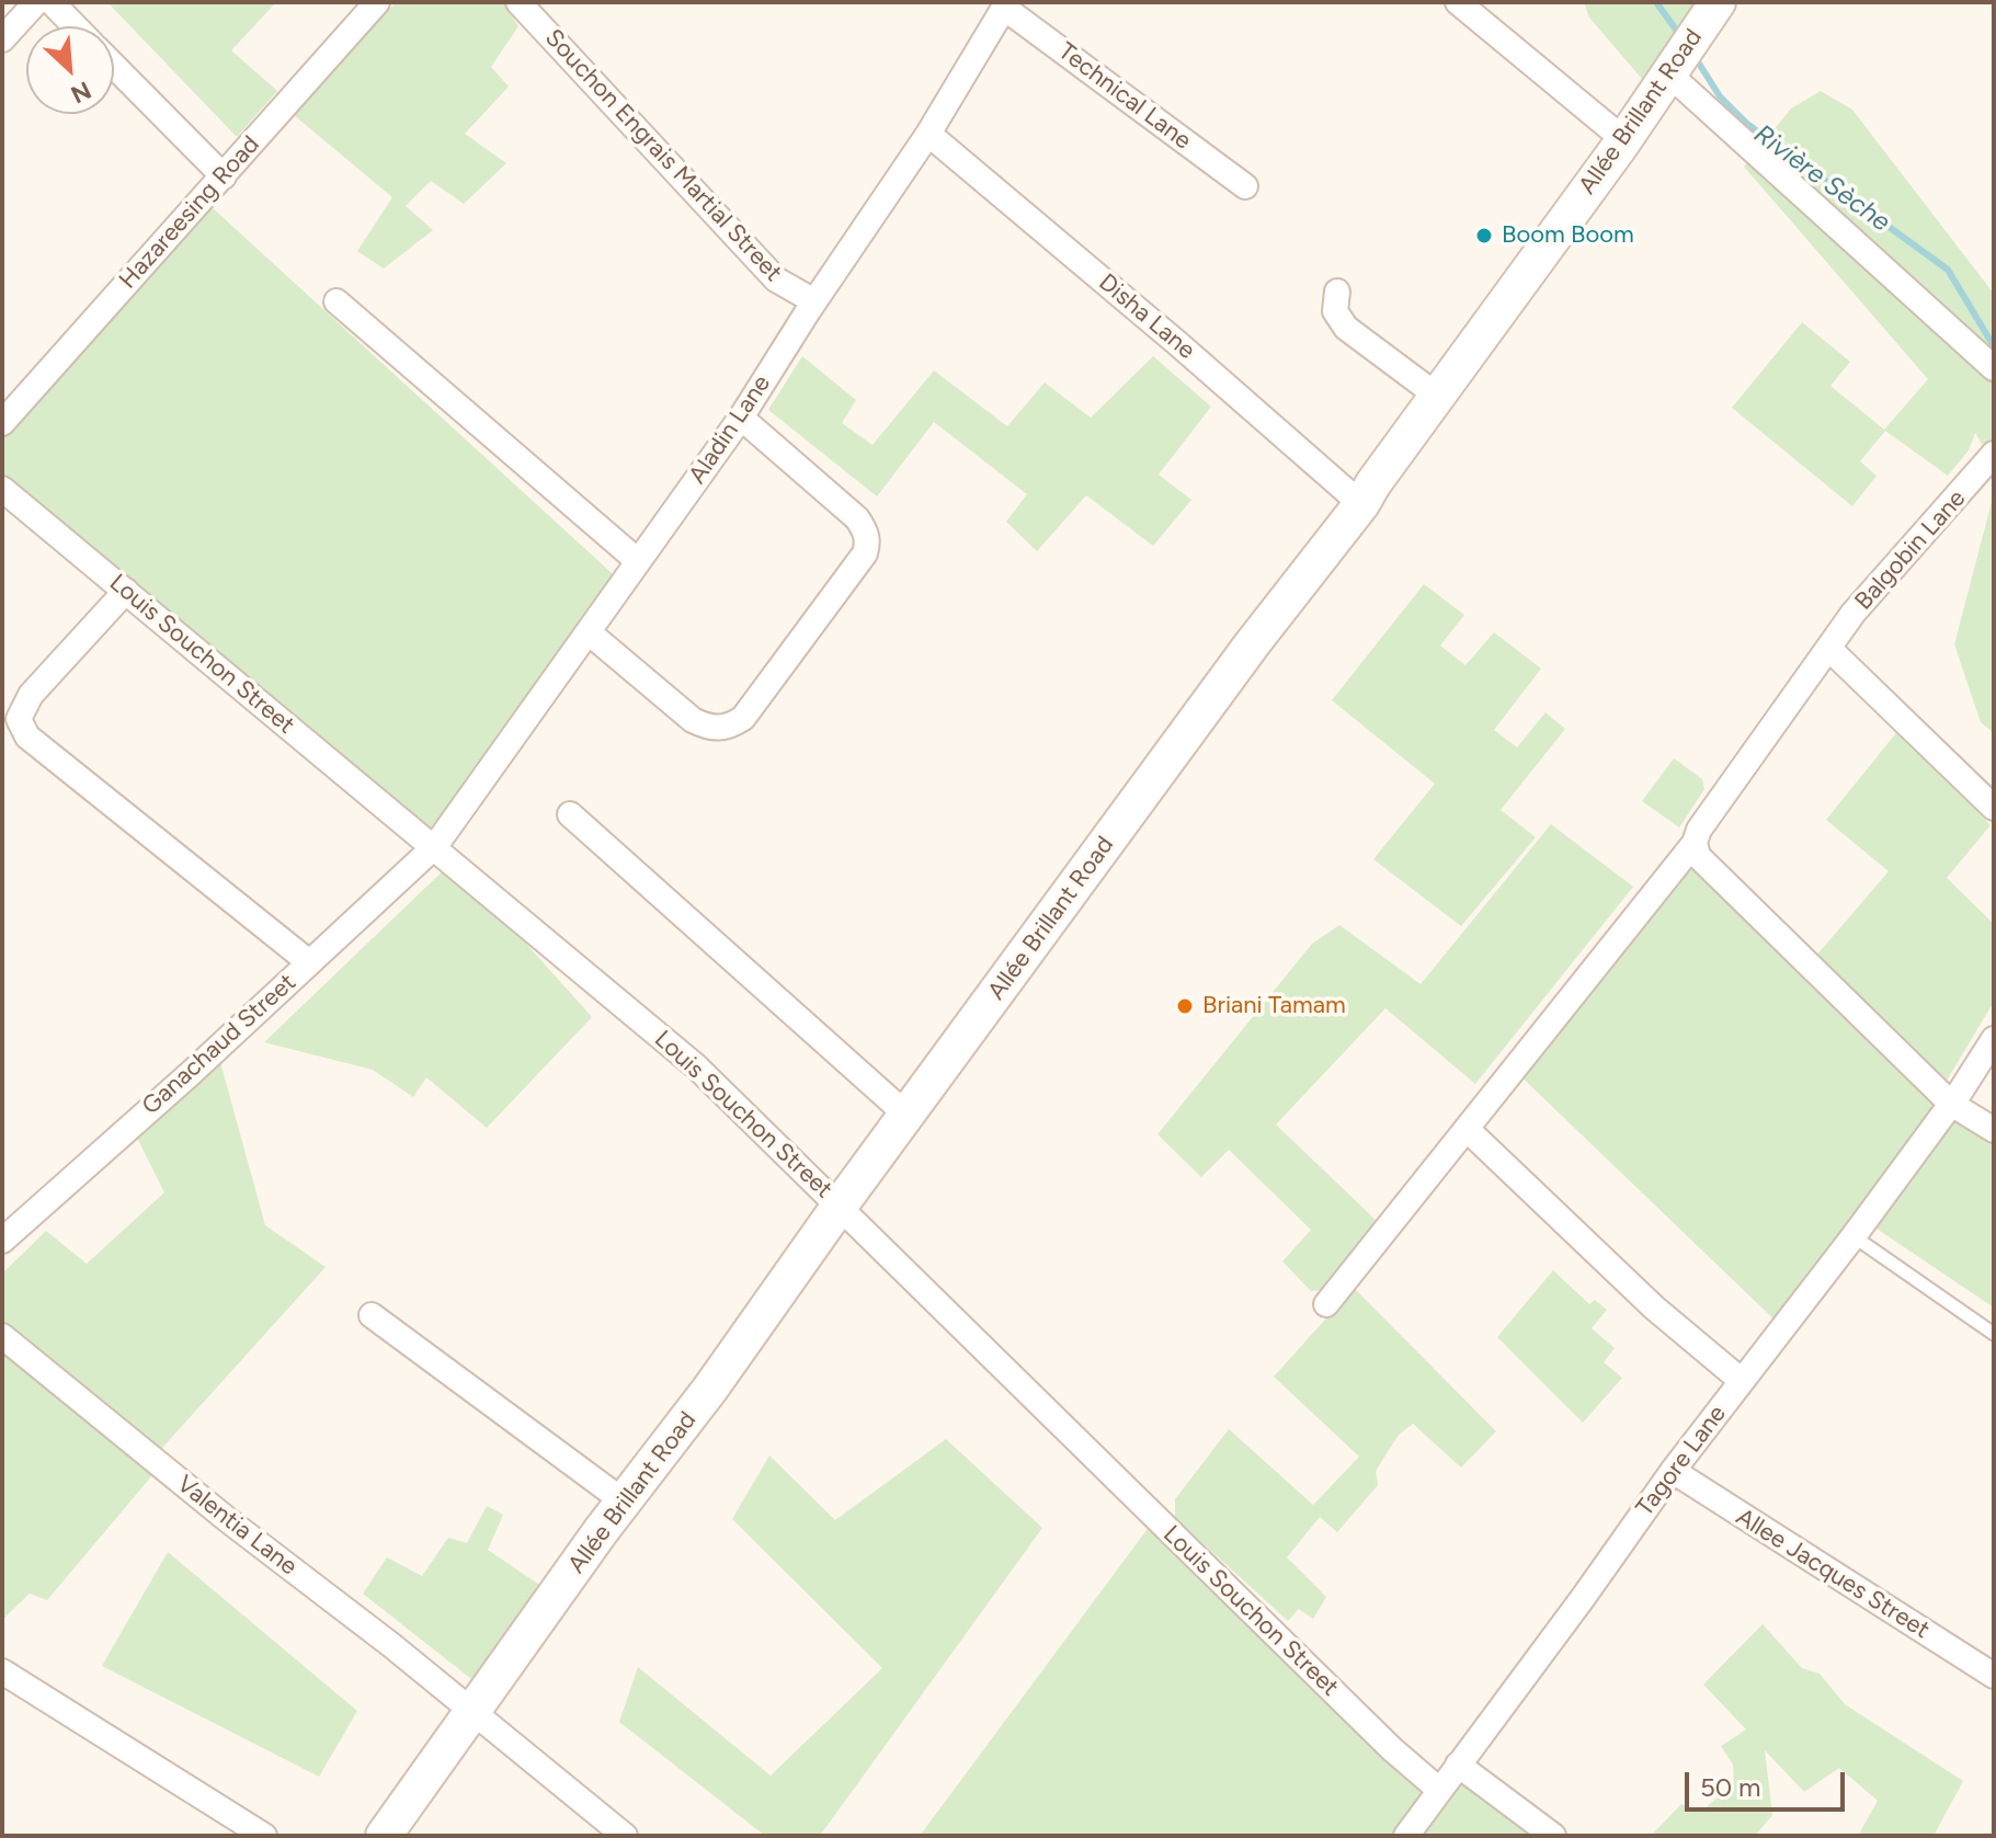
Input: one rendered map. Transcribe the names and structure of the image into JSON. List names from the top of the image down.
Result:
{
  "streets": {
    "main road": ["Allée Brillant Road"],
    "street": [
      "Technical Lane",
      "Souchon Engrais Martial Street",
      "Hazareesing Road",
      "Disha Lane",
      "Aladin Lane",
      "Balgobin Lane",
      "Louis Souchon Street",
      "Ganachaud Street",
      "Tagore Lane",
      "Valentia Lane",
      "Allee Jacques Street"
    ]
  },
  "crossings": [
    ["Technical Lane", "Aladin Lane"],
    ["Allée Brillant Road", "Disha Lane"],
    ["Allée Brillant Road", "Louis Souchon Street"],
    ["Allée Brillant Road", "Valentia Lane"],
    ["Souchon Engrais Martial Street", "Aladin Lane"],
    ["Disha Lane", "Aladin Lane"],
    ["Aladin Lane", "Louis Souchon Street"],
    ["Aladin Lane", "Ganachaud Street"],
    ["Louis Souchon Street", "Ganachaud Street"],
    ["Louis Souchon Street", "Tagore Lane"],
    ["Tagore Lane", "Allee Jacques Street"]
  ],
  "water": ["Rivière Sèche"],
  "places": ["Boom Boom", "Briani Tamam"],
  "scale_bar": "50 m",
  "north": "bottom right"
}
